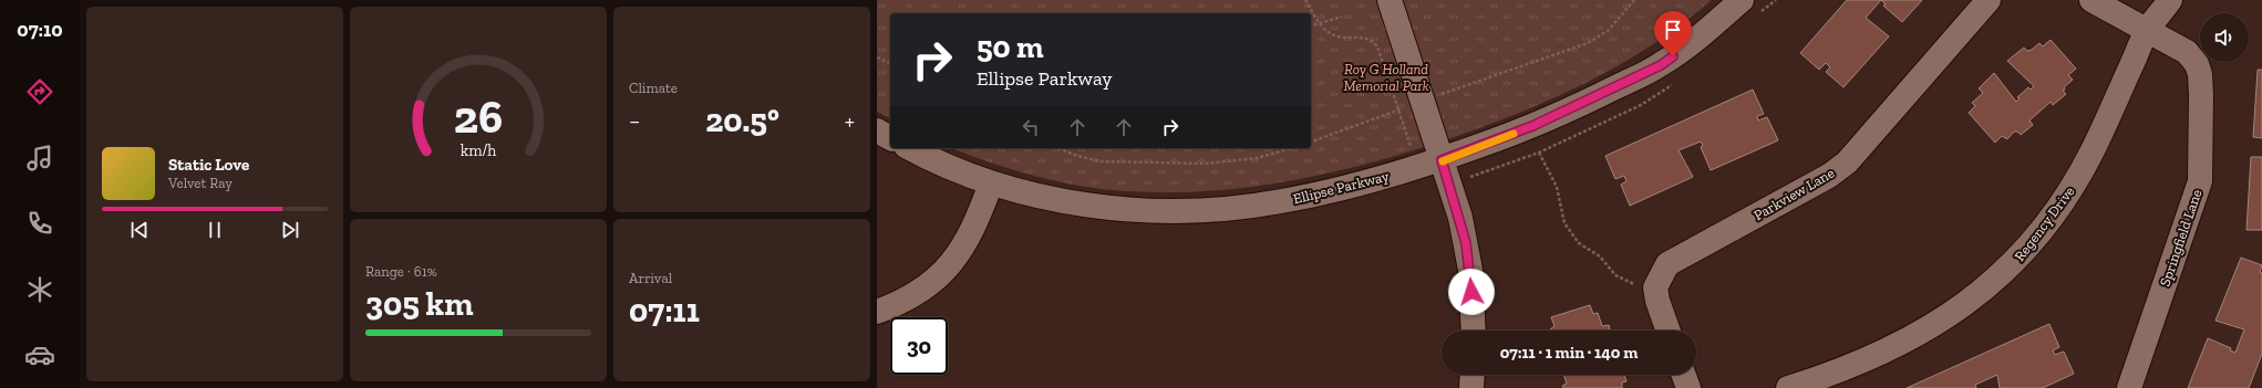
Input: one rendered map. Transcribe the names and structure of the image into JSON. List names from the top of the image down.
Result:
{
  "streets": {
    "street": [
      "Ellipse Parkway",
      "Parkview Lane",
      "Regency Drive",
      "Springfield Lane"
    ]
  },
  "crossings": [
    ["Regency Drive", "Springfield Lane"]
  ],
  "parks": ["Roy G Holland Memorial Park"],
  "page": {
    "tabs": "07:10",
    "tile": [
      "Climate",
      ["Range · 61%", "305 km"],
      ["Arrival", "07:11"]
    ],
    "turn": ["50 m", "Ellipse Parkway"],
    "heat": ["−", "20.5°", "+"],
    "song": ["Static Love", "Velvet Ray"],
    "limit": "30",
    "trip": "07:11 · 1 min · 140 m",
    "gauge": ["26", "km/h"]
  }
}
